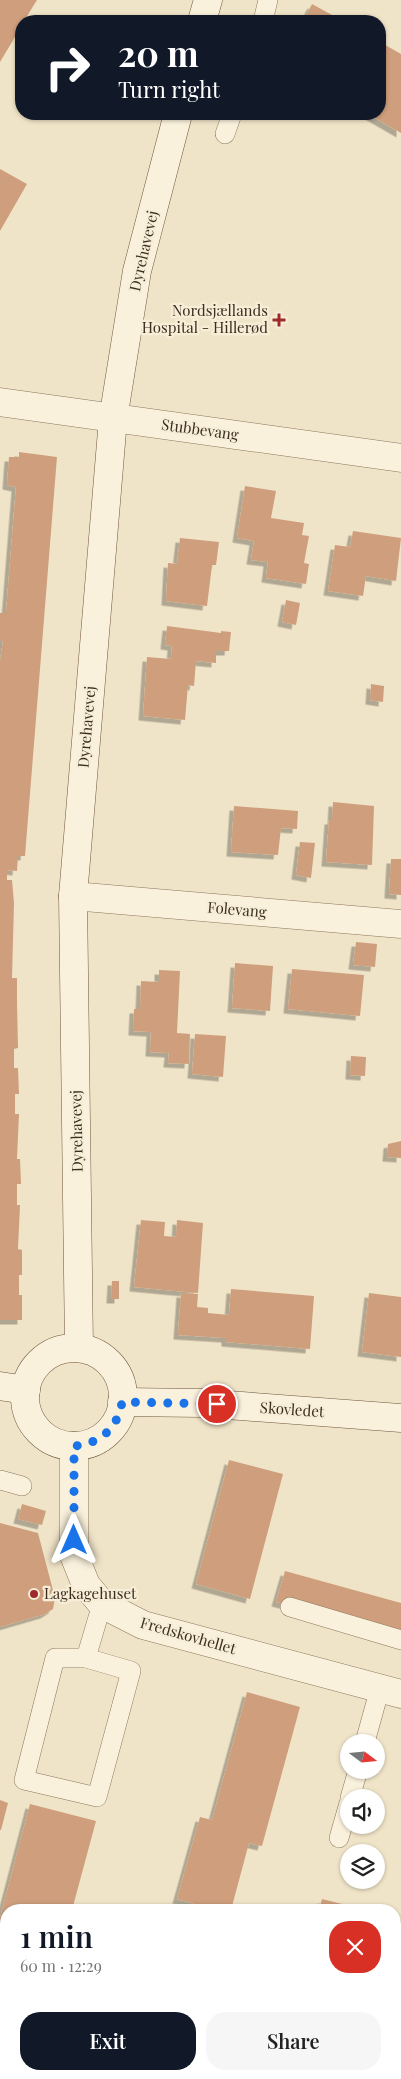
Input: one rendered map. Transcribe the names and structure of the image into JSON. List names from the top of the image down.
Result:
{
  "streets": {
    "street": [
      "Dyrehavevej",
      "Stubbevang",
      "Folevang",
      "Skovledet",
      "Fredskovhellet"
    ]
  },
  "crossings": [
    ["Dyrehavevej", "Stubbevang"],
    ["Dyrehavevej", "Folevang"],
    ["Dyrehavevej", "Skovledet"],
    ["Dyrehavevej", "Fredskovhellet"],
    ["Skovledet", "Fredskovhellet"]
  ],
  "places": {
    "health": ["Nordsjællands Hospital - Hillerød"],
    "other": ["Lagkagehuset"]
  },
  "north": "right",
  "page": {
    "turn": ["20 m", "Turn right"],
    "heading": ["1 min", "60 m · 12:29"],
    "buttons": ["Exit", "Share"]
  }
}
